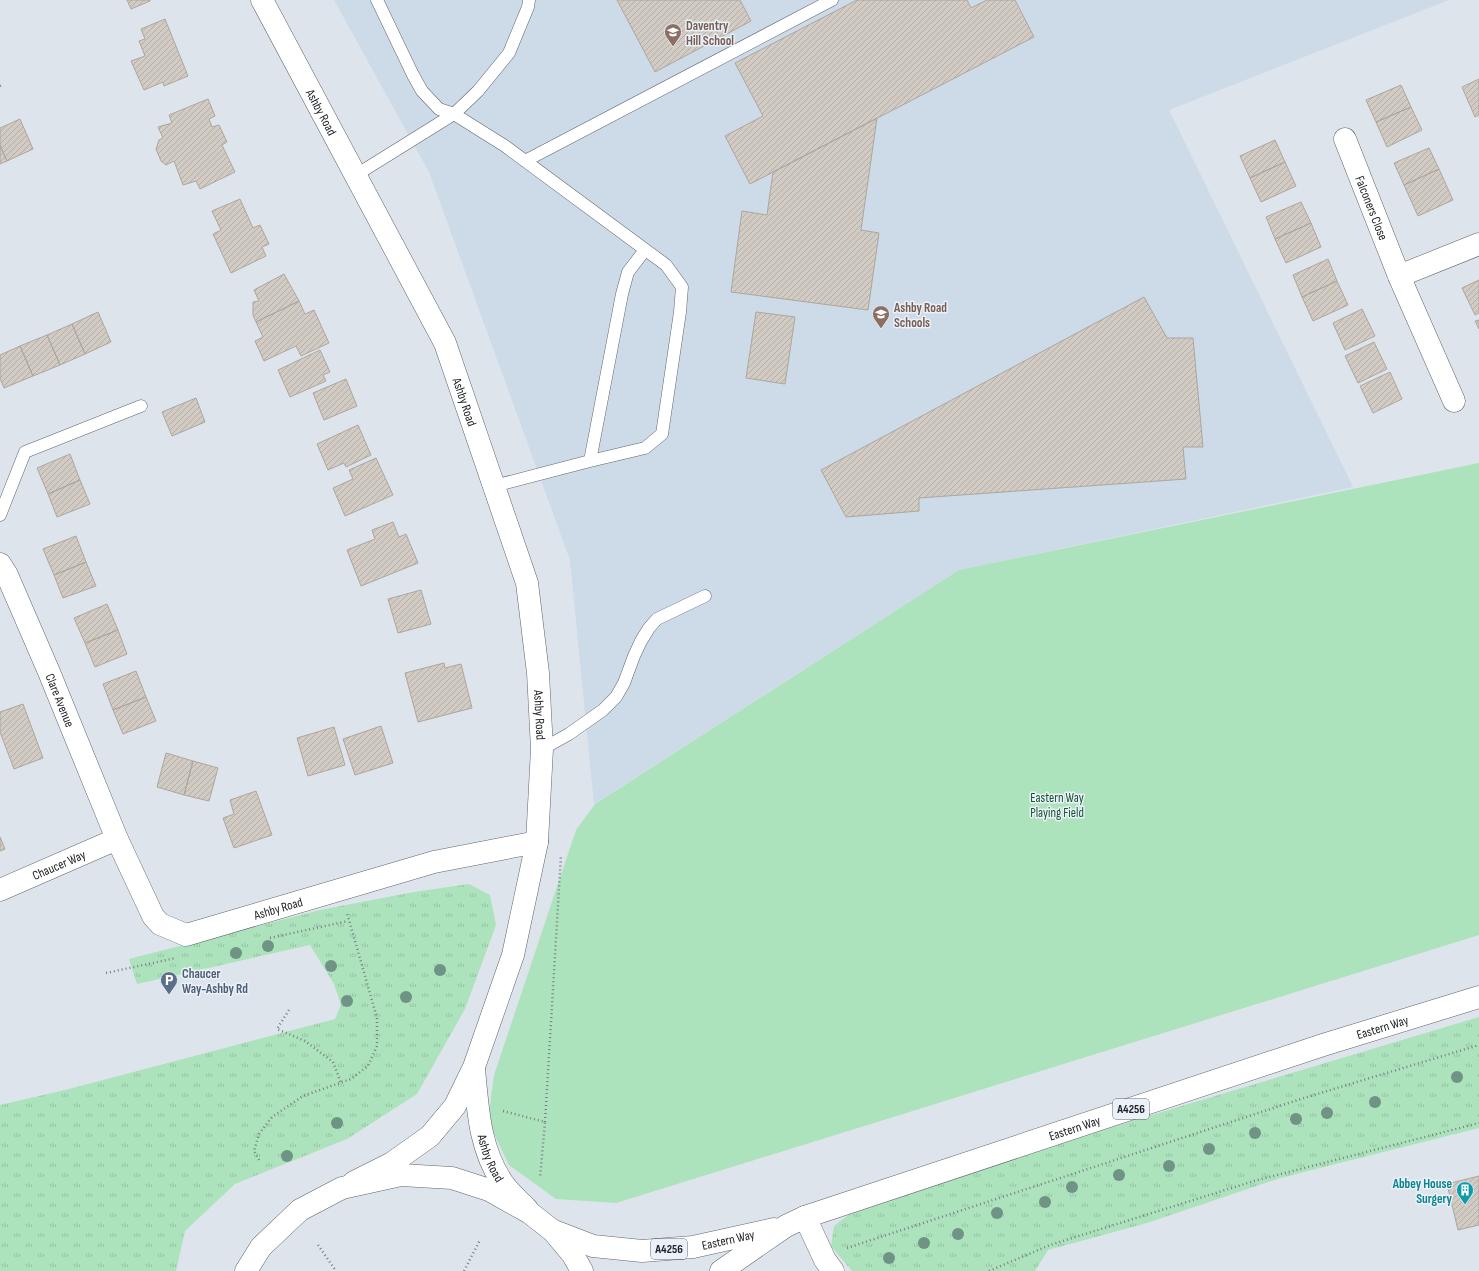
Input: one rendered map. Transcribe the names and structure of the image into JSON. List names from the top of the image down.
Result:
{
  "streets": {
    "street": [
      "Ashby Road",
      "Falconers Close",
      "Clare Avenue",
      "Chaucer Way",
      "Eastern Way",
      "A4256"
    ]
  },
  "crossings": [
    ["Ashby Road", "Clare Avenue"],
    ["Ashby Road", "Chaucer Way"],
    ["Clare Avenue", "Chaucer Way"]
  ],
  "parks": ["Eastern Way Playing Field"],
  "places": {
    "school or university": ["Daventry Hill School", "Ashby Road Schools"],
    "parking": ["Chaucer Way-Ashby Rd"],
    "building": ["Abbey House Surgery"]
  }
}
